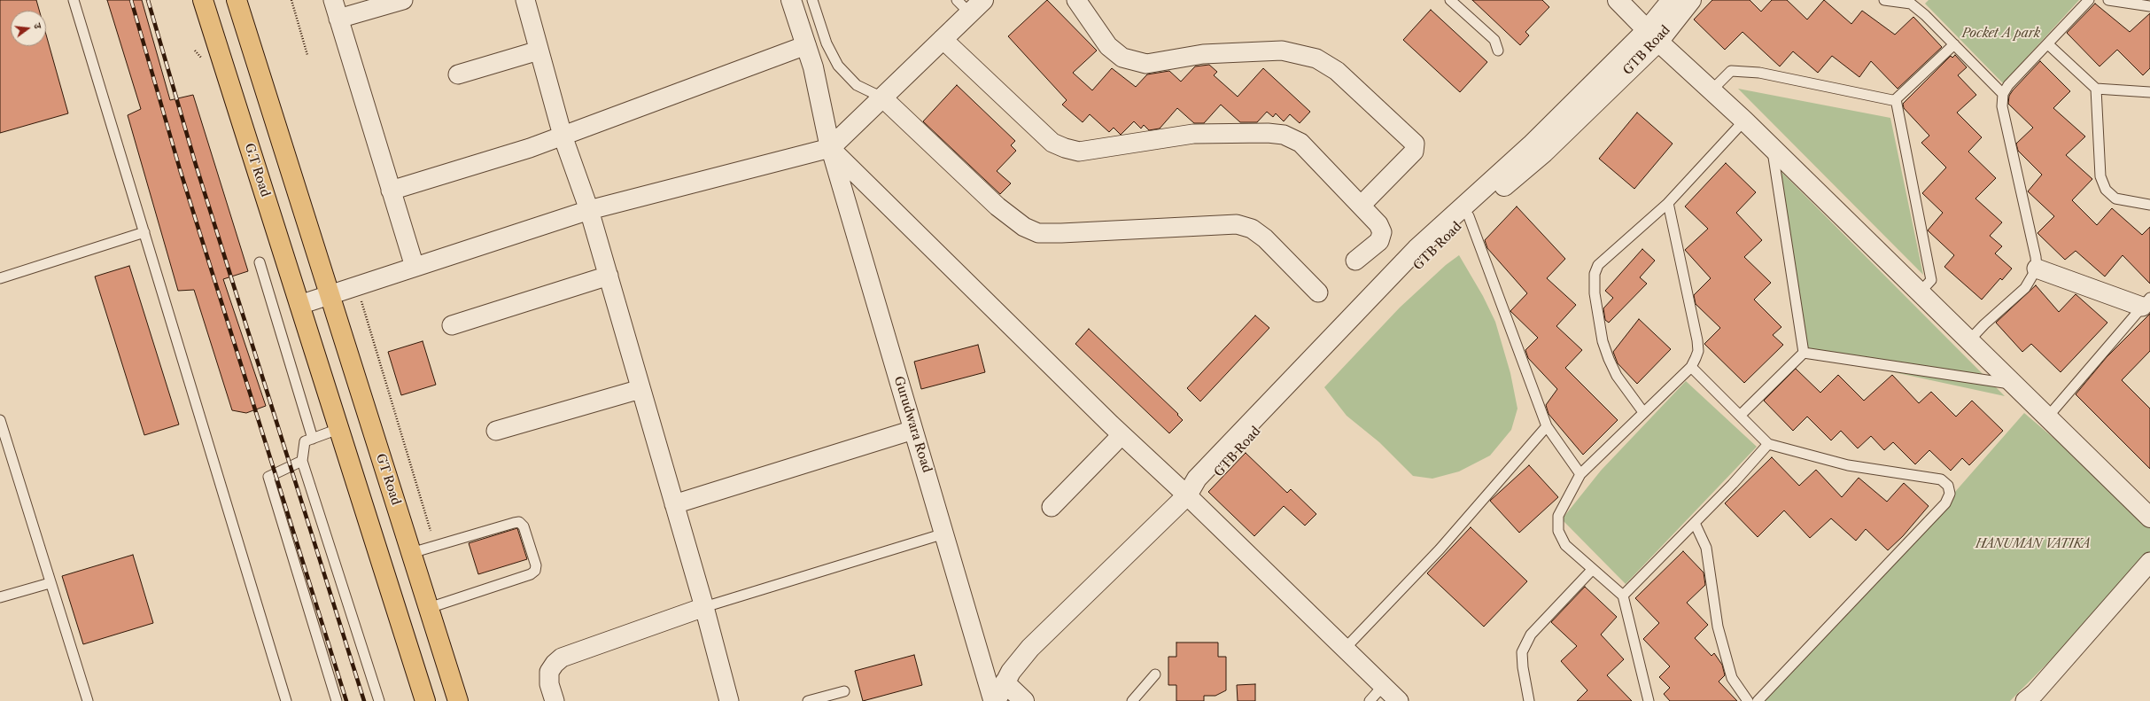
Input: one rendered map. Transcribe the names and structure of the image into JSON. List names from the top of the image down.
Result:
{
  "streets": {
    "highway": ["G.T Road", "GT Road"],
    "street": ["GTB Road", "Gurudwara Road"]
  },
  "parks": ["Pocket A park", "HANUMAN VATIKA"],
  "north": "right"
}
